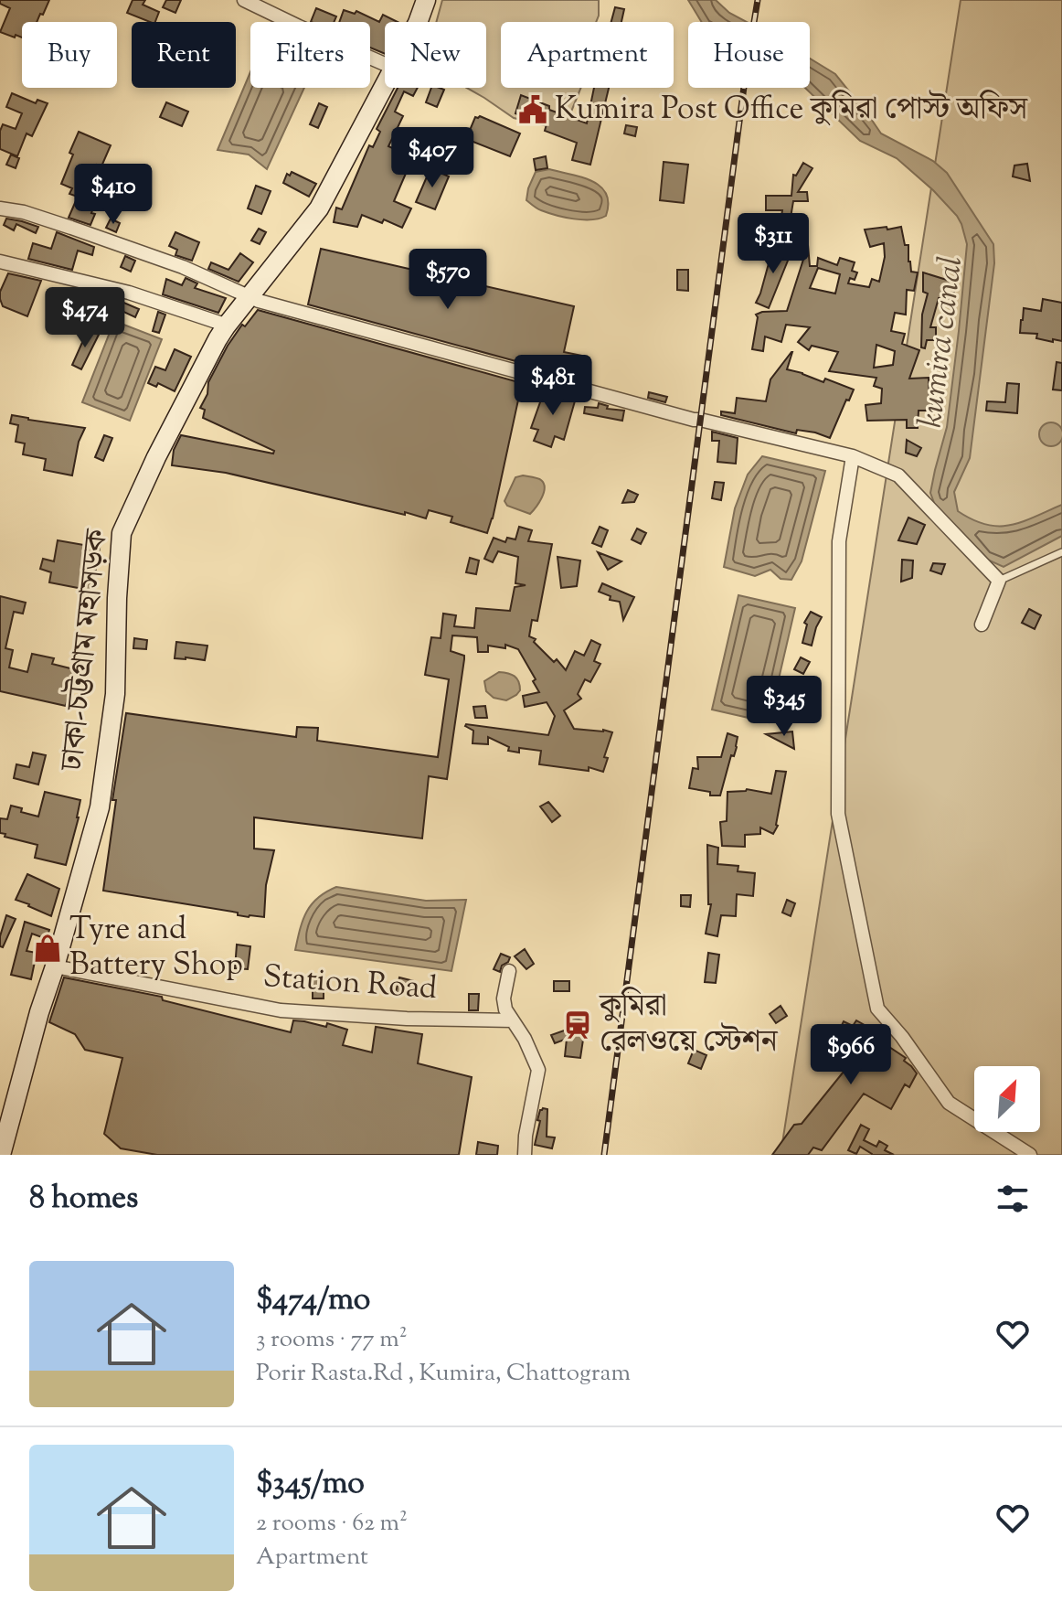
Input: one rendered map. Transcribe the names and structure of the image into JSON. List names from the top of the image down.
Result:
{
  "streets": {
    "street": ["ঢাকা-চট্টগ্রাম মহাসড়ক", "Station Road"]
  },
  "crossings": [
    ["ঢাকা-চট্টগ্রাম মহাসড়ক", "Station Road"]
  ],
  "water": ["kumira canal"],
  "places": {
    "public building": ["Kumira Post Office কুমিরা পোস্ট অফিস"],
    "shop": ["Tyre and Battery Shop"],
    "station": ["কুমিরা রেলওয়ে স্টেশন"]
  },
  "north": "top right",
  "page": {
    "chip": [
      "Buy",
      "Rent",
      "Filters",
      "New",
      "Apartment",
      "House"
    ],
    "price": [
      "$407",
      "$410",
      "$311",
      "$570",
      "$474",
      "$481",
      "$345",
      "$966"
    ],
    "heading": "8 homes",
    "list": [
      {
        "name": "$474/mo",
        "note": "3 rooms · 77 m² · Porir Rasta.Rd , Kumira, Chattogram"
      },
      {
        "name": "$345/mo",
        "note": "2 rooms · 62 m² · Apartment"
      }
    ]
  }
}
